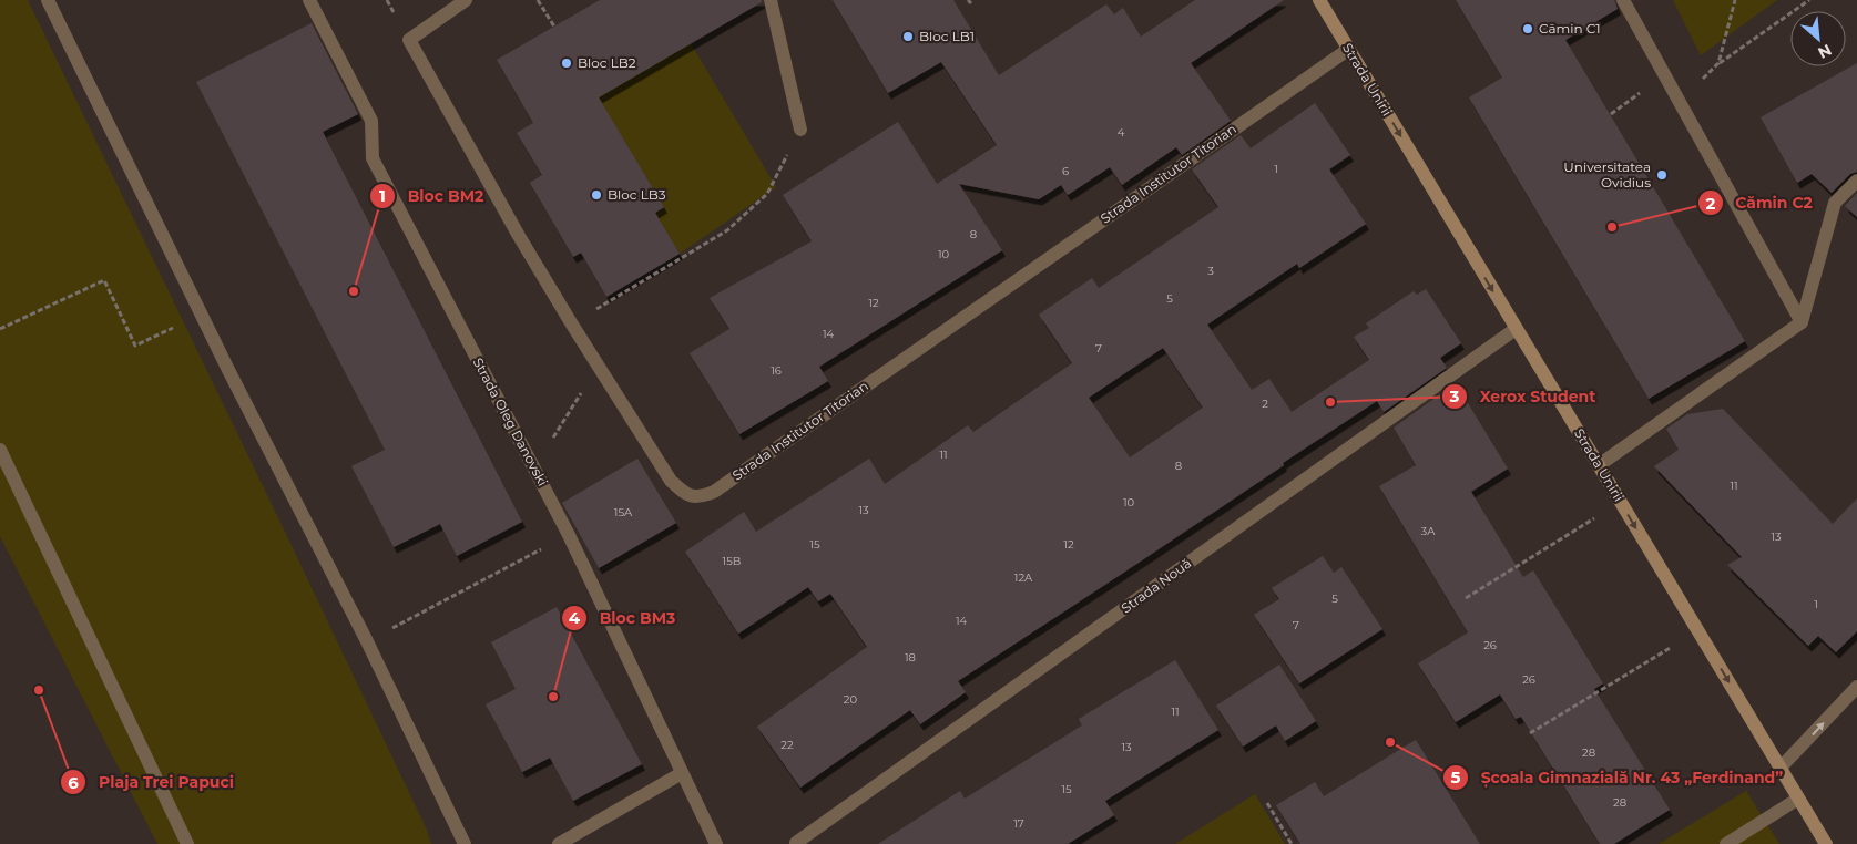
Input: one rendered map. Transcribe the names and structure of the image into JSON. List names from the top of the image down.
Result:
{
  "streets": {
    "street": [
      "Strada Unirii",
      "Strada Institutor Titorian",
      "Strada Oleg Danovski",
      "Strada Nouă"
    ]
  },
  "crossings": [
    ["Strada Unirii", "Strada Institutor Titorian"],
    ["Strada Unirii", "Strada Nouă"]
  ],
  "one_way": ["Strada Unirii"],
  "places": [
    "Cămin C1",
    "Bloc LB1",
    "Bloc LB2",
    "Universitatea Ovidius",
    "Bloc LB3",
    "Cămin C2",
    "Bloc BM2",
    "Xerox Student",
    "Plaja Trei Papuci",
    "Bloc BM3",
    "Școala Gimnazială Nr. 43 „Ferdinand”"
  ],
  "house_numbers": [
    "4",
    "1",
    "6",
    "8",
    "10",
    "3",
    "5",
    "12",
    "14",
    "7",
    "16",
    "2",
    "11",
    "8",
    "11",
    "10",
    "13",
    "15A",
    "3A",
    "13",
    "15",
    "12",
    "15B",
    "12A",
    "5",
    "1",
    "14",
    "7",
    "26",
    "18",
    "26",
    "20",
    "11",
    "22",
    "13",
    "28",
    "15",
    "28",
    "17"
  ],
  "north": "bottom right"
}
